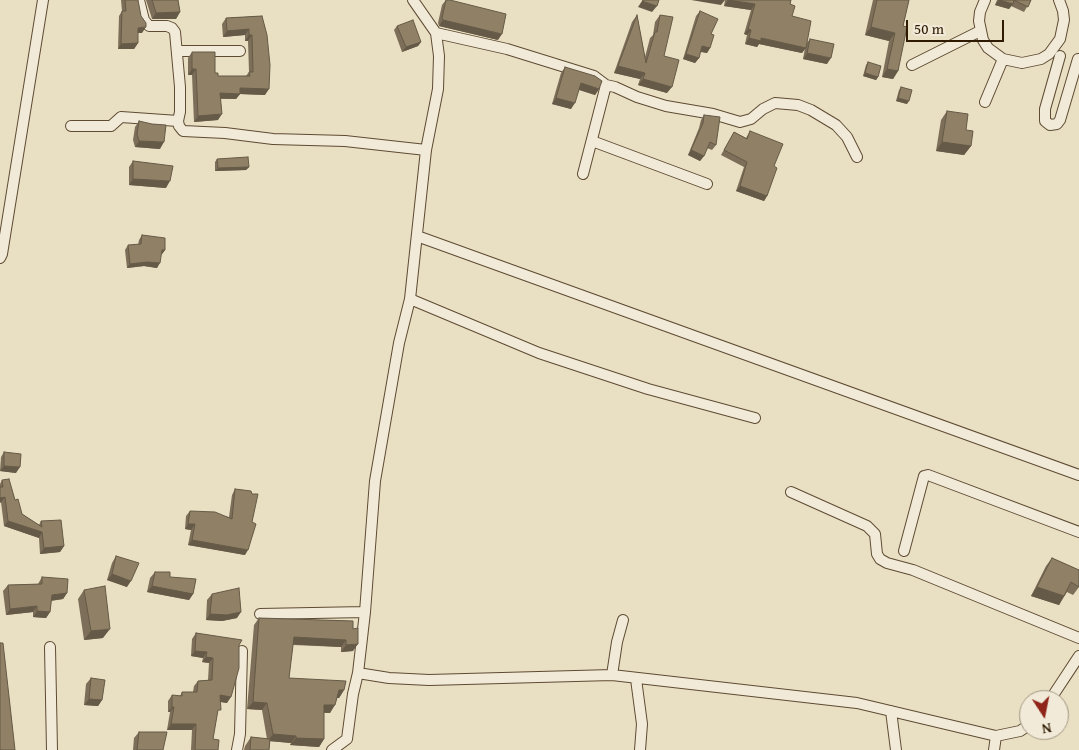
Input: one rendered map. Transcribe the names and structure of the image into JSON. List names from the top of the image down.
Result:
{
  "scale_bar": "50 m",
  "north": "bottom"
}
